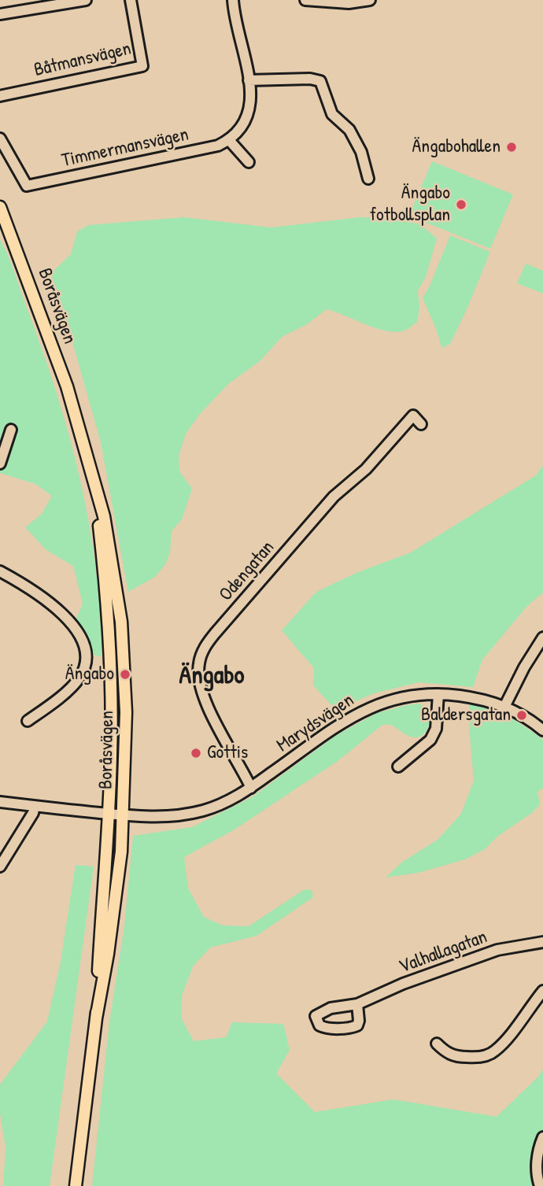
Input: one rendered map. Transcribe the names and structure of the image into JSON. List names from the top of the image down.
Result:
{
  "streets": {
    "main road": ["Boråsvägen"],
    "street": [
      "Båtmansvägen",
      "Timmermansvägen",
      "Odengatan",
      "Marydsvägen",
      "Valhallagatan"
    ]
  },
  "crossings": [
    ["Boråsvägen", "Marydsvägen"],
    ["Odengatan", "Marydsvägen"]
  ],
  "districts": ["Ängabo"],
  "places": [
    "Ängabohallen",
    "Ängabo fotbollsplan",
    "Ängabo",
    "Baldersgatan",
    "Gottis"
  ]
}
